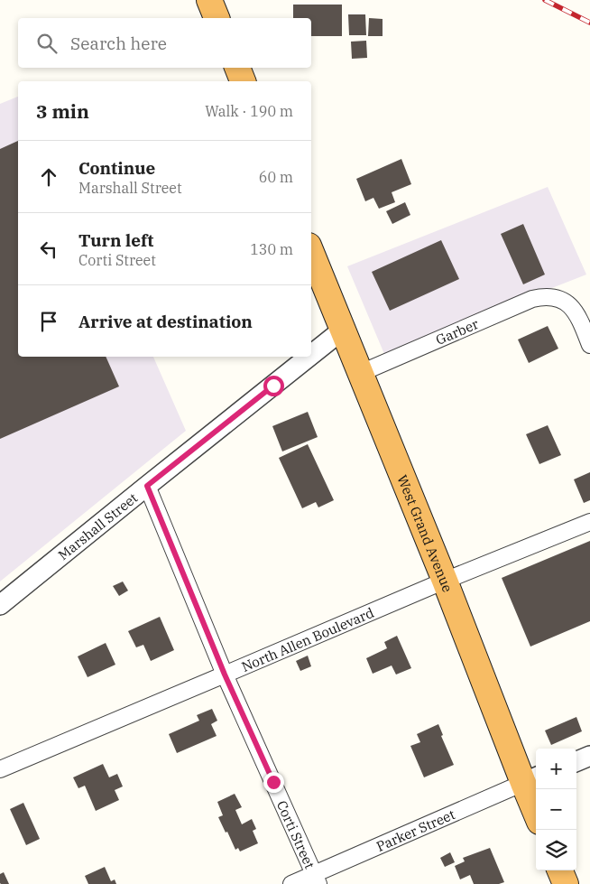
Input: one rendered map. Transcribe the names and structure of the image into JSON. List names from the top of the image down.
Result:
{
  "streets": {
    "highway": ["West Grand Avenue"],
    "street": [
      "Garber",
      "Marshall Street",
      "North Allen Boulevard",
      "Parker Street",
      "Corti Street"
    ]
  },
  "crossings": [
    ["Garber", "West Grand Avenue"],
    ["Marshall Street", "West Grand Avenue"],
    ["Marshall Street", "Corti Street"],
    ["West Grand Avenue", "North Allen Boulevard"],
    ["West Grand Avenue", "Parker Street"],
    ["North Allen Boulevard", "Corti Street"],
    ["Parker Street", "Corti Street"]
  ],
  "page": {
    "search": "Search here",
    "heading": ["3 min", "Walk · 190 m"],
    "list": [
      ["Continue", "Marshall Street", "60 m"],
      ["Turn left", "Corti Street", "130 m"],
      "Arrive at destination"
    ],
    "map_buttons": ["+", "−"]
  }
}
